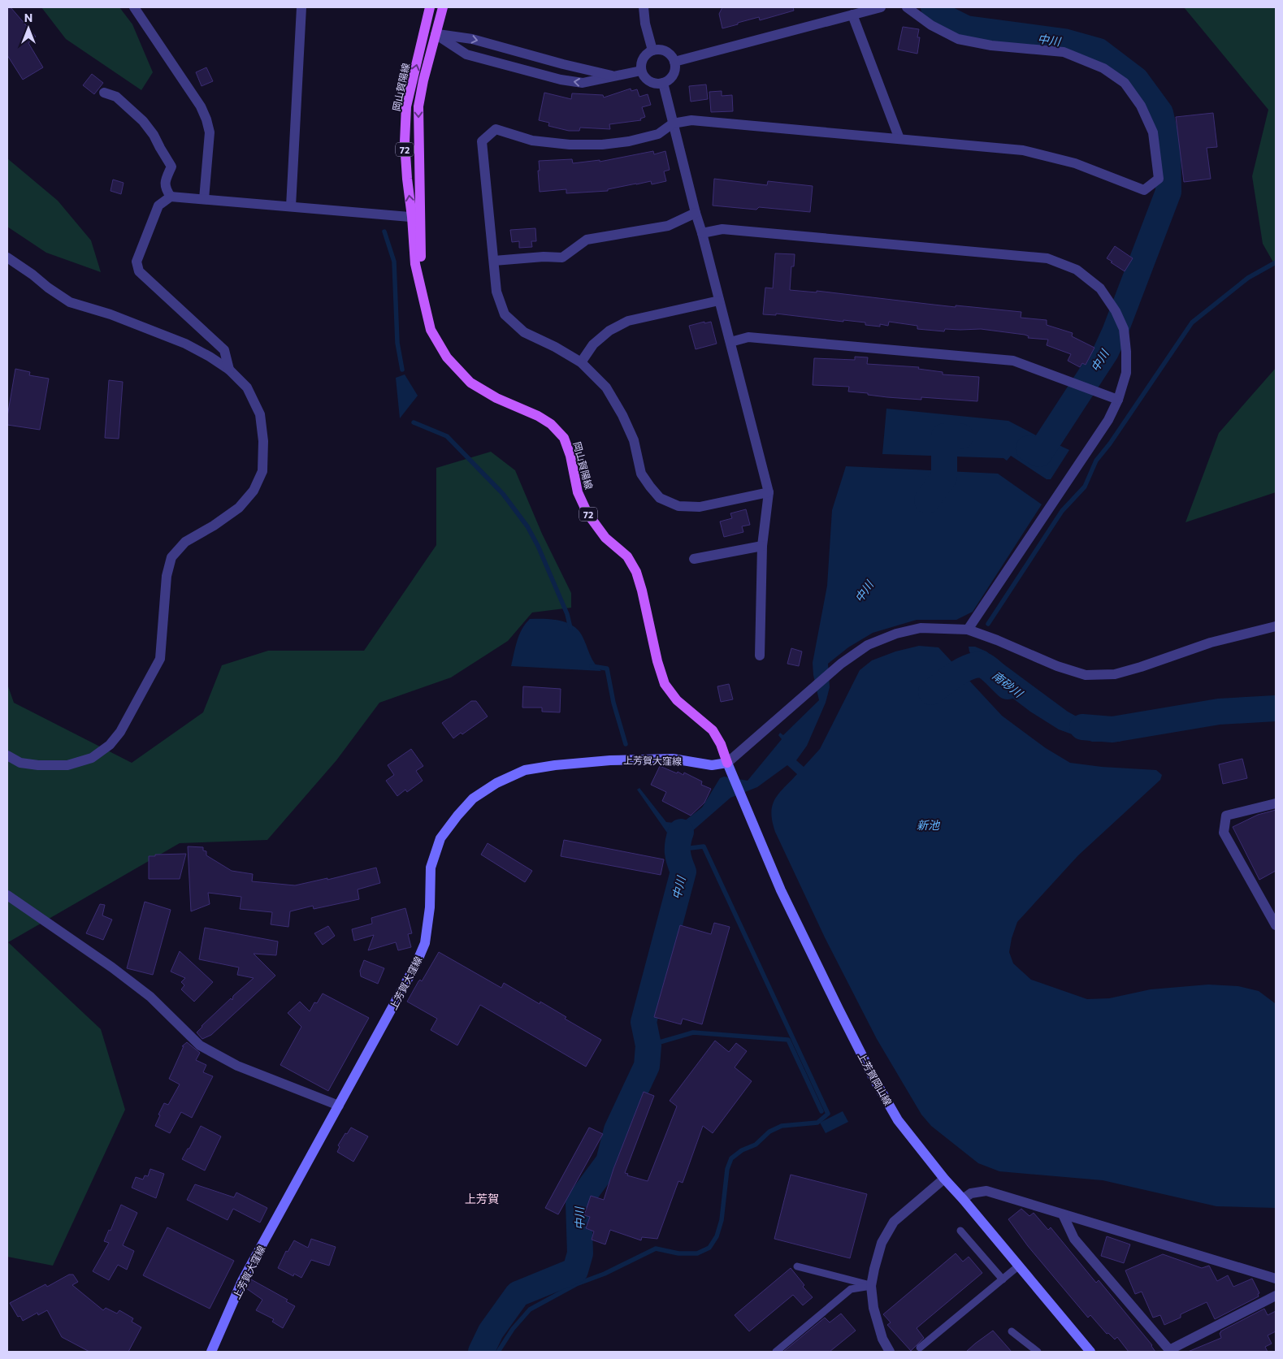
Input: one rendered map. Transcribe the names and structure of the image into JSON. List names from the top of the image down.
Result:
{
  "streets": {
    "main road": [
      "岡山賀陽線",
      "72",
      "上芳賀大窪線",
      "上芳賀岡山線"
    ]
  },
  "crossings": [
    ["岡山賀陽線", "上芳賀大窪線"],
    ["岡山賀陽線", "上芳賀岡山線"],
    ["上芳賀大窪線", "上芳賀岡山線"]
  ],
  "districts": ["上芳賀"],
  "water": ["中川", "南砂川", "新池"],
  "north": "top"
}
